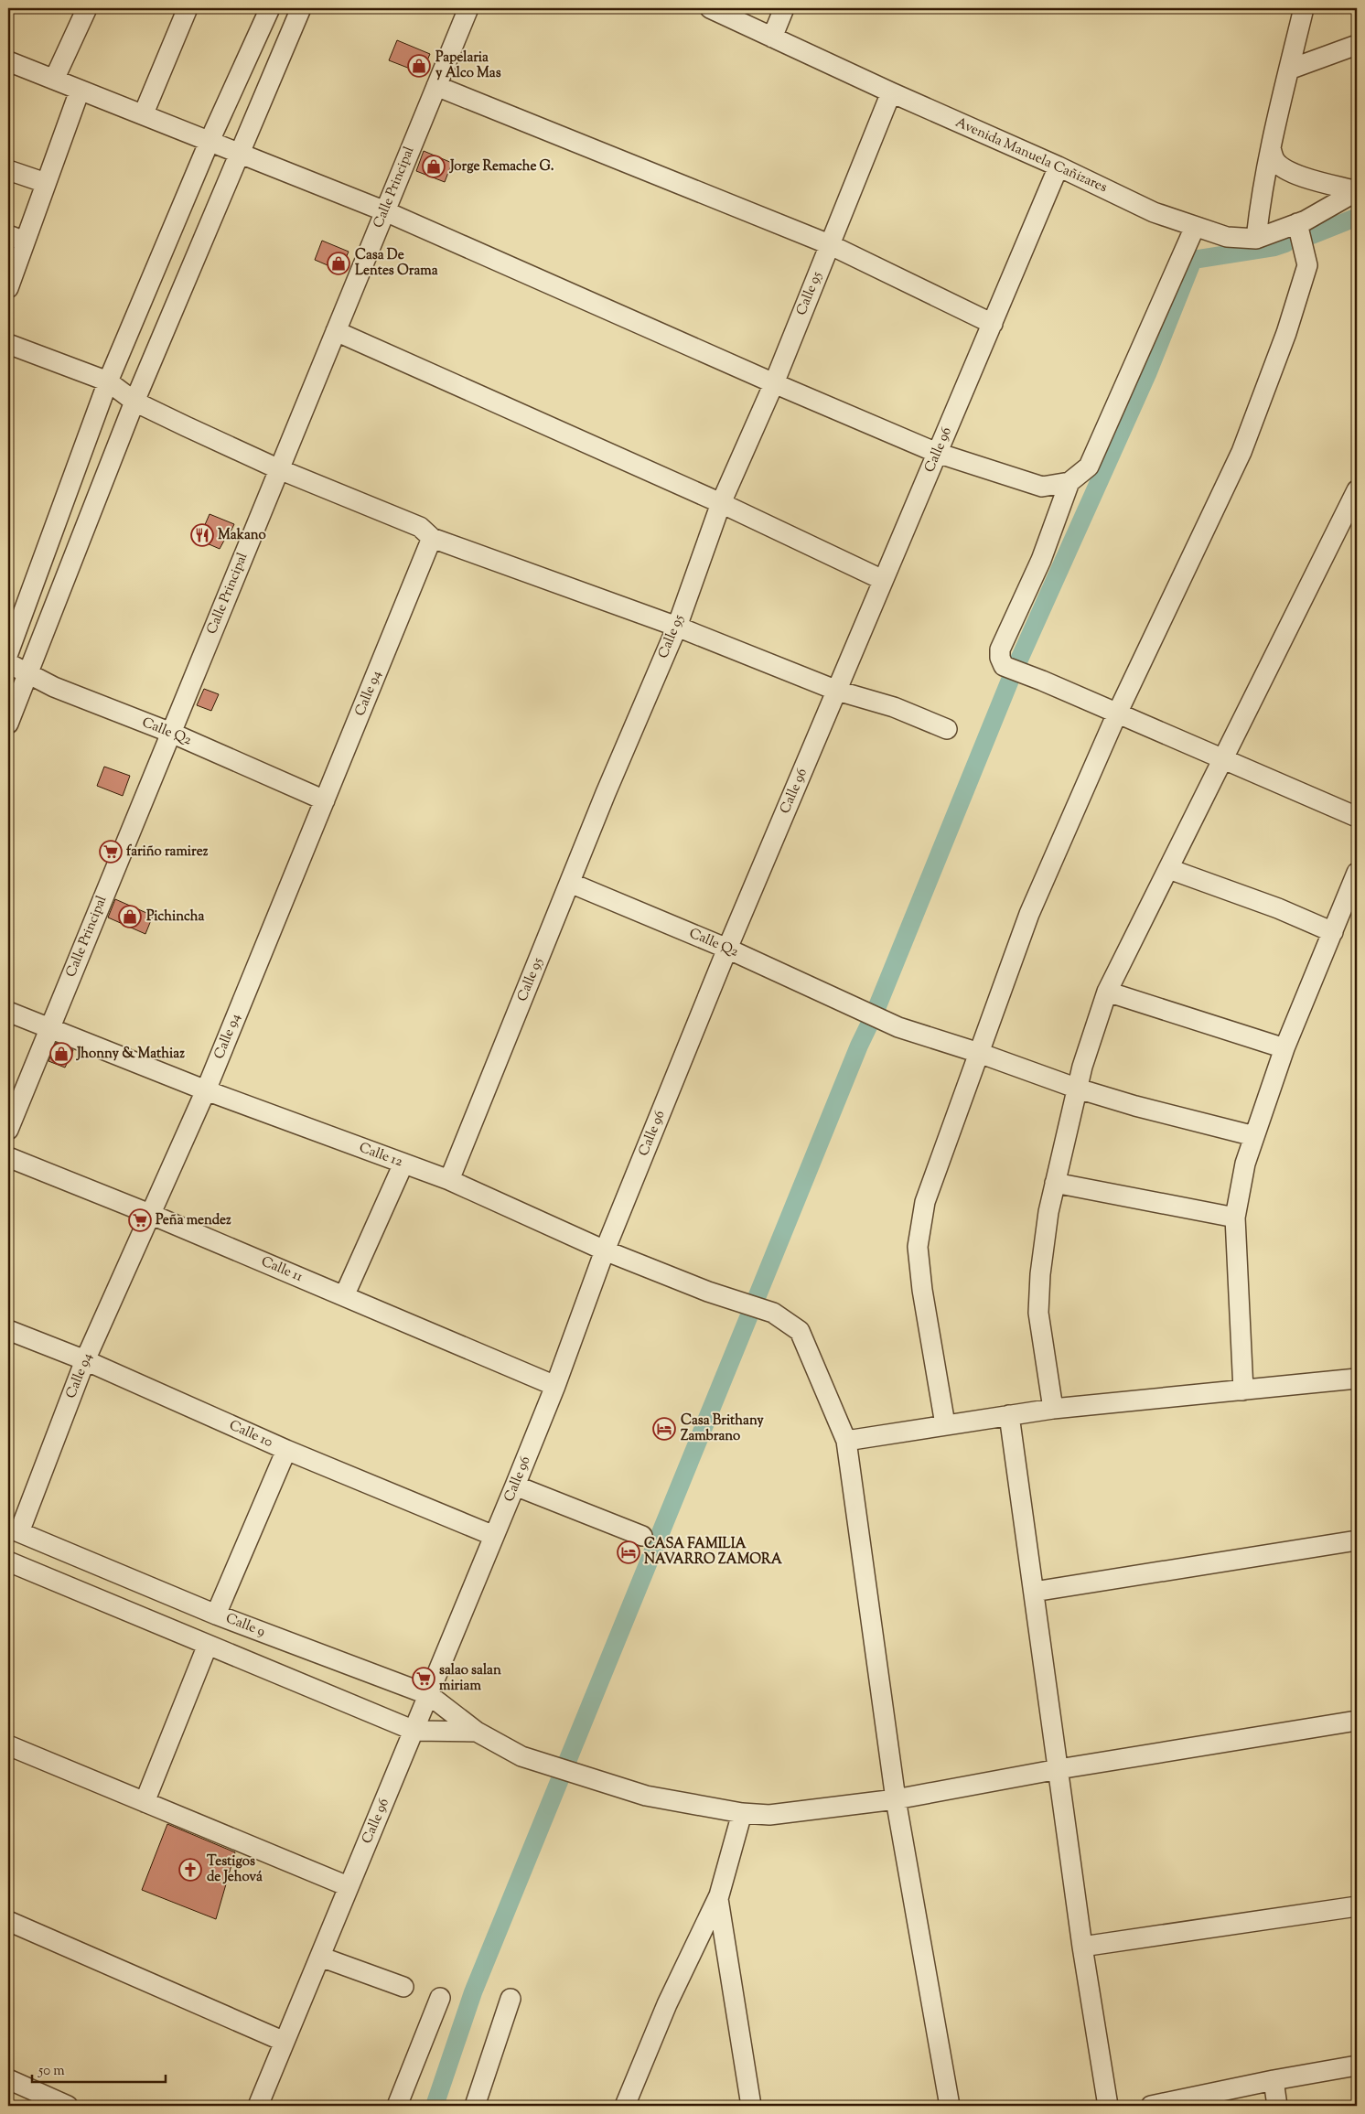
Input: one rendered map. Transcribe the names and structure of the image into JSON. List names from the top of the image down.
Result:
{
  "streets": {
    "street": [
      "Avenida Manuela Cañizares",
      "Calle Principal",
      "Calle 95",
      "Calle 96",
      "Calle 94",
      "Calle Q2",
      "Calle 12",
      "Calle 11",
      "Calle 10",
      "Calle 9"
    ]
  },
  "crossings": [
    ["Avenida Manuela Cañizares", "Calle 95"],
    ["Avenida Manuela Cañizares", "Calle 96"],
    ["Calle Principal", "Calle Q2"],
    ["Calle Principal", "Calle 12"],
    ["Calle 95", "Calle Q2"],
    ["Calle 95", "Calle 12"],
    ["Calle 96", "Calle Q2"],
    ["Calle 96", "Calle 12"],
    ["Calle 96", "Calle 11"],
    ["Calle 96", "Calle 10"],
    ["Calle 96", "Calle 9"],
    ["Calle 94", "Calle Q2"],
    ["Calle 94", "Calle 12"],
    ["Calle 94", "Calle 11"],
    ["Calle 94", "Calle 10"],
    ["Calle 94", "Calle 9"],
    ["Calle 12", "Calle 9"]
  ],
  "places": {
    "shop": [
      "Papelaria y Alco Mas",
      "Jorge Remache G.",
      "Casa De Lentes Orama",
      "Pichincha",
      "Jhonny & Mathiaz"
    ],
    "restaurant": ["Makano"],
    "supermarket": ["fariño ramirez", "Peña mendez", "salao salan miriam"],
    "hotel": ["Casa Brithany Zambrano", "CASA FAMILIA NAVARRO ZAMORA"],
    "church": ["Testigos de Jehová"]
  },
  "scale_bar": "50 m"
}
